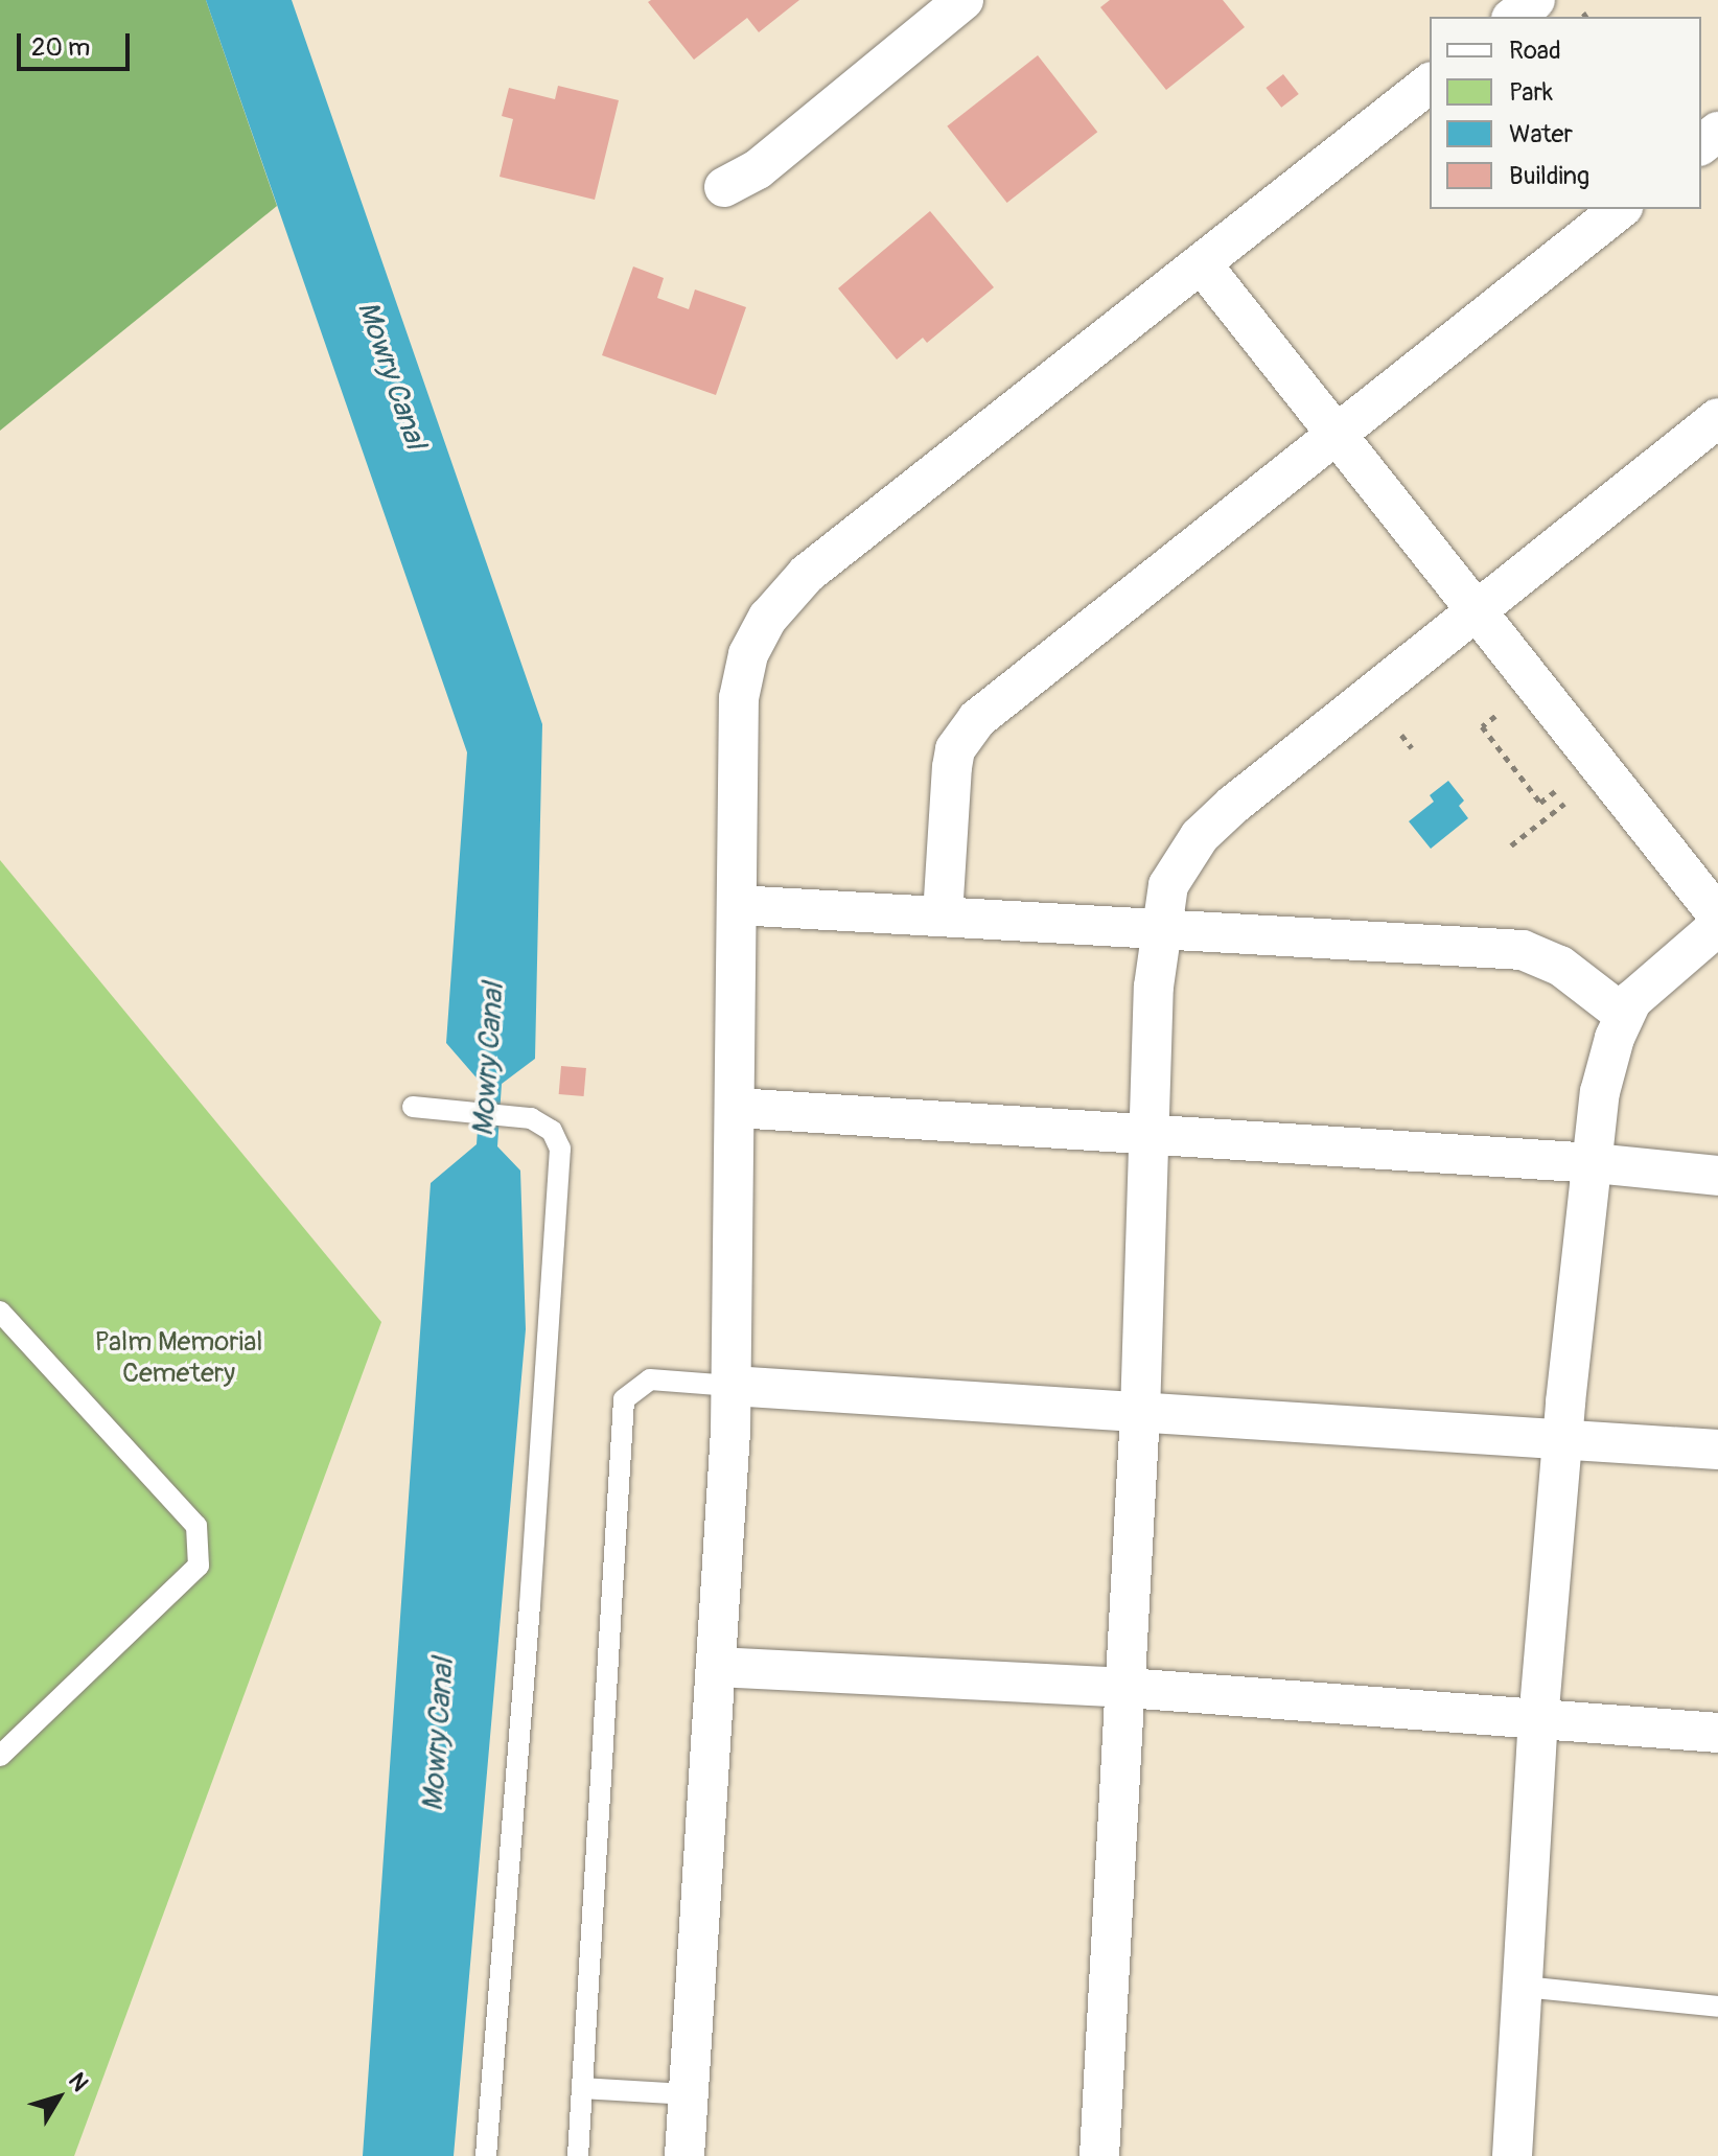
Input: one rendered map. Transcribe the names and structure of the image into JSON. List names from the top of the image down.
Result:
{
  "water": ["Mowry Canal"],
  "parks": ["Palm Memorial Cemetery"],
  "legend": [
    "Road",
    "Park",
    "Water",
    "Building"
  ],
  "scale_bar": "20 m",
  "north": "top right"
}
